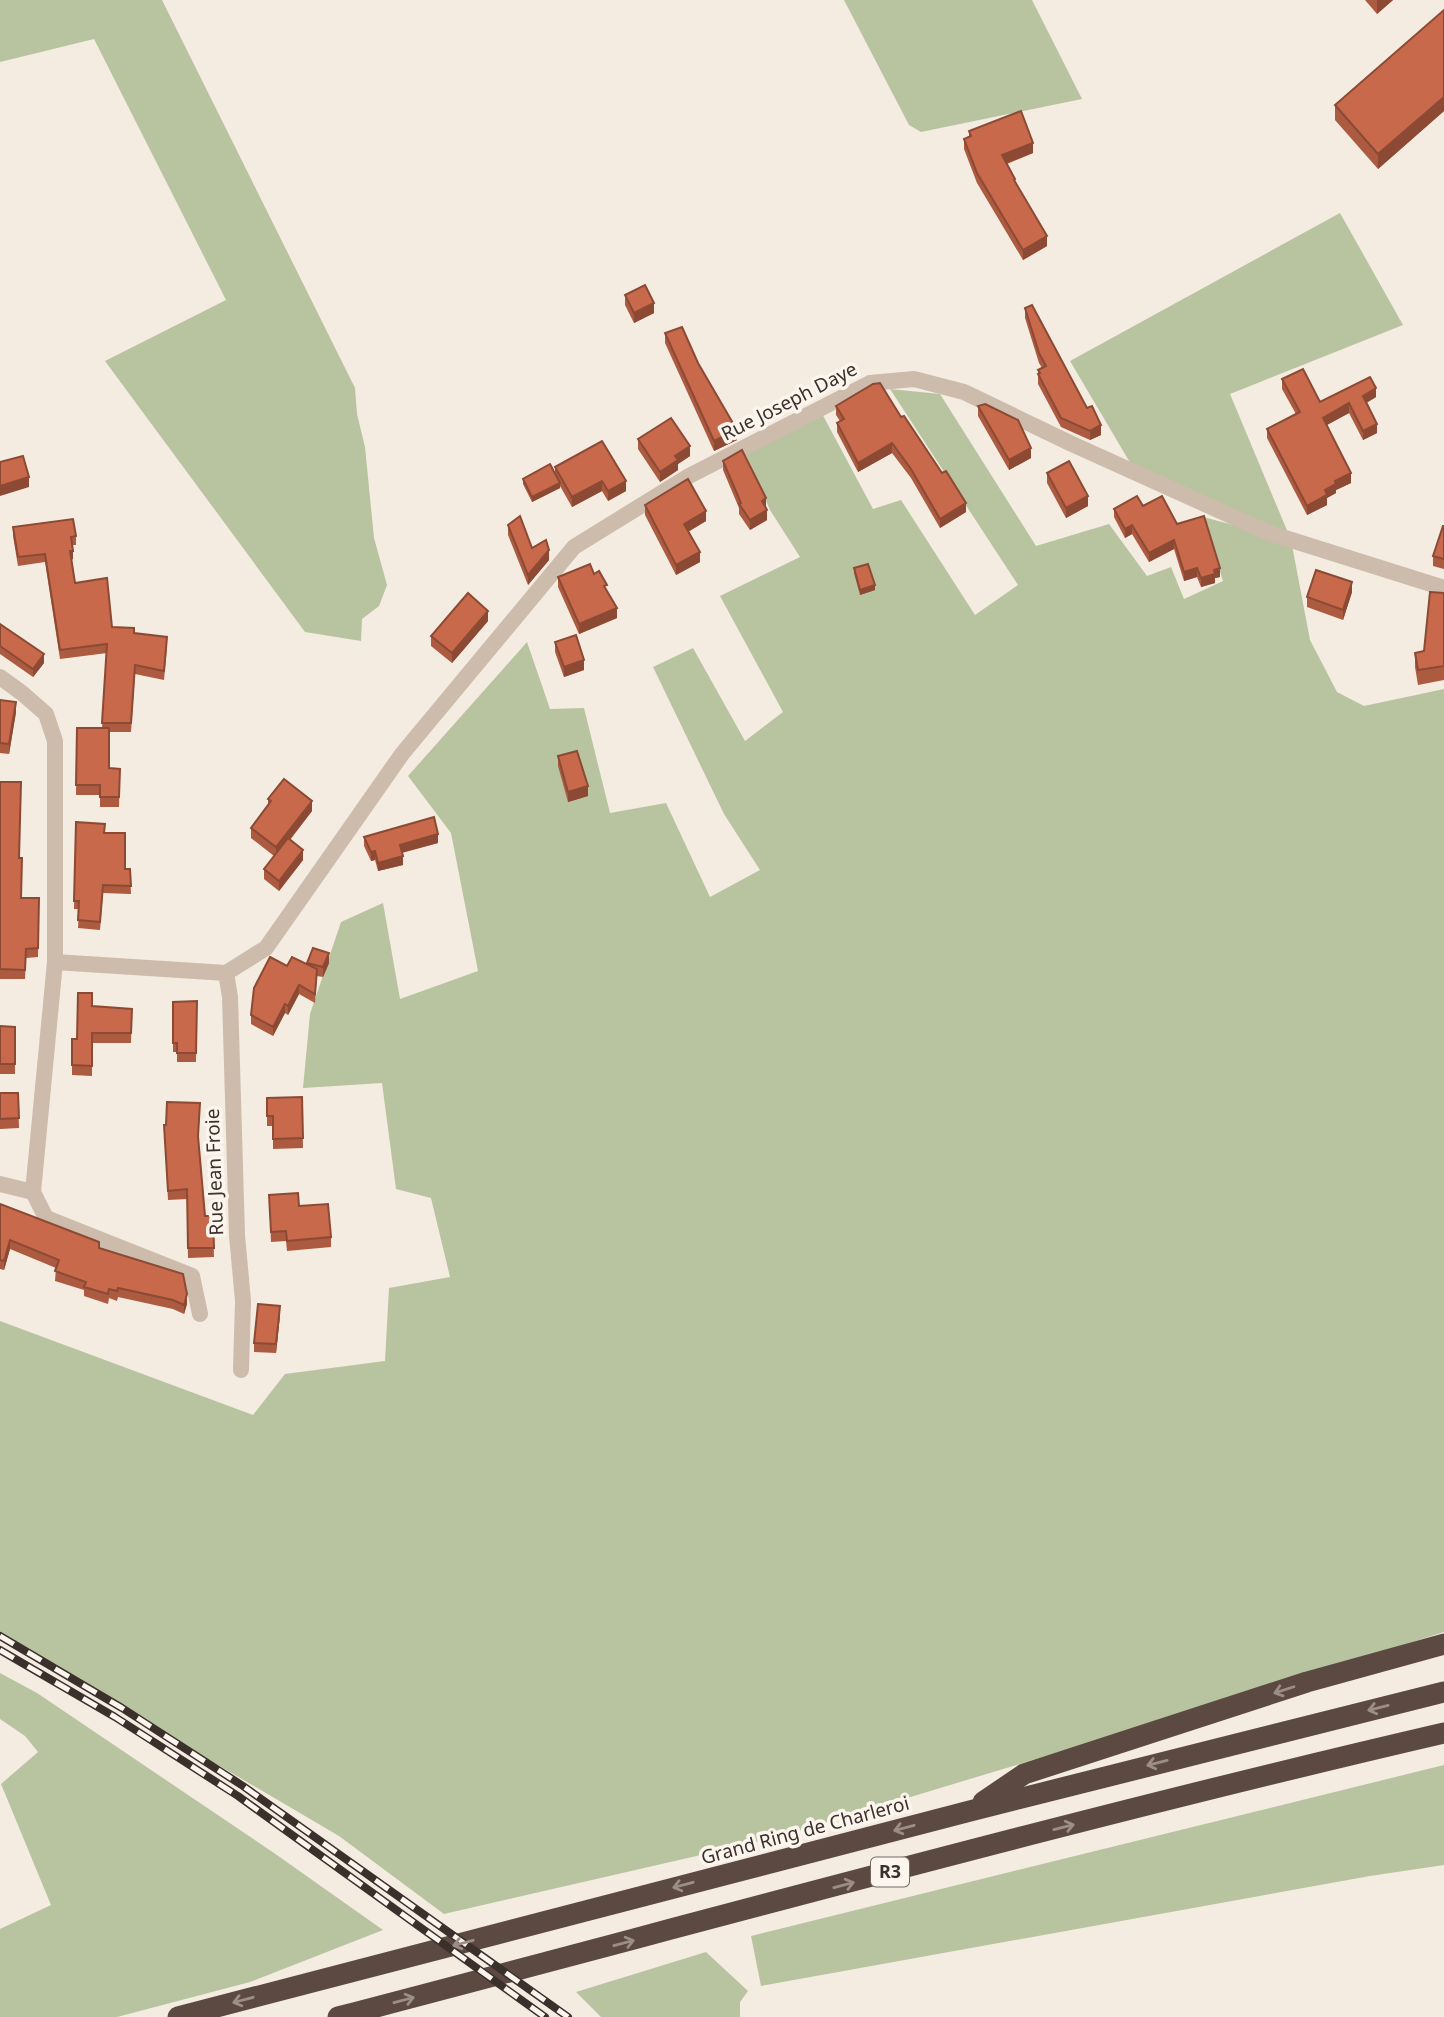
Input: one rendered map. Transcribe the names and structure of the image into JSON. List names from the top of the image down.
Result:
{
  "streets": {
    "highway": ["Grand Ring de Charleroi", "R3"],
    "street": ["Rue Joseph Daye", "Rue Jean Froie"]
  },
  "crossings": [
    ["Rue Joseph Daye", "Rue Jean Froie"]
  ]
}
